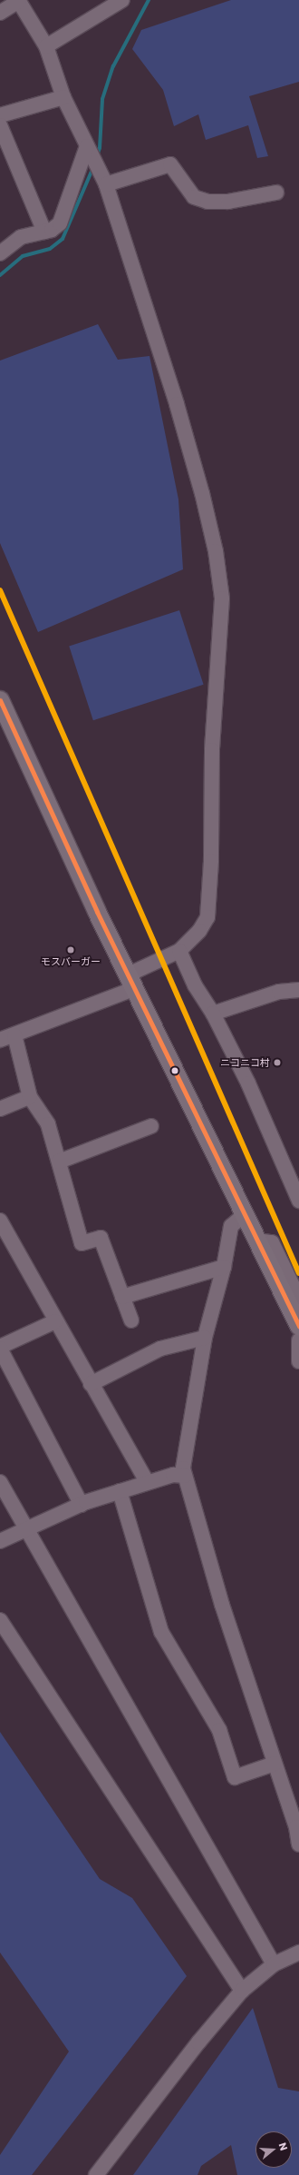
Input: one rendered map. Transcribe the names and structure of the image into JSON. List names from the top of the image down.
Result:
{
  "places": ["モスバーガー", "ニコニコ村"],
  "north": "right"
}
